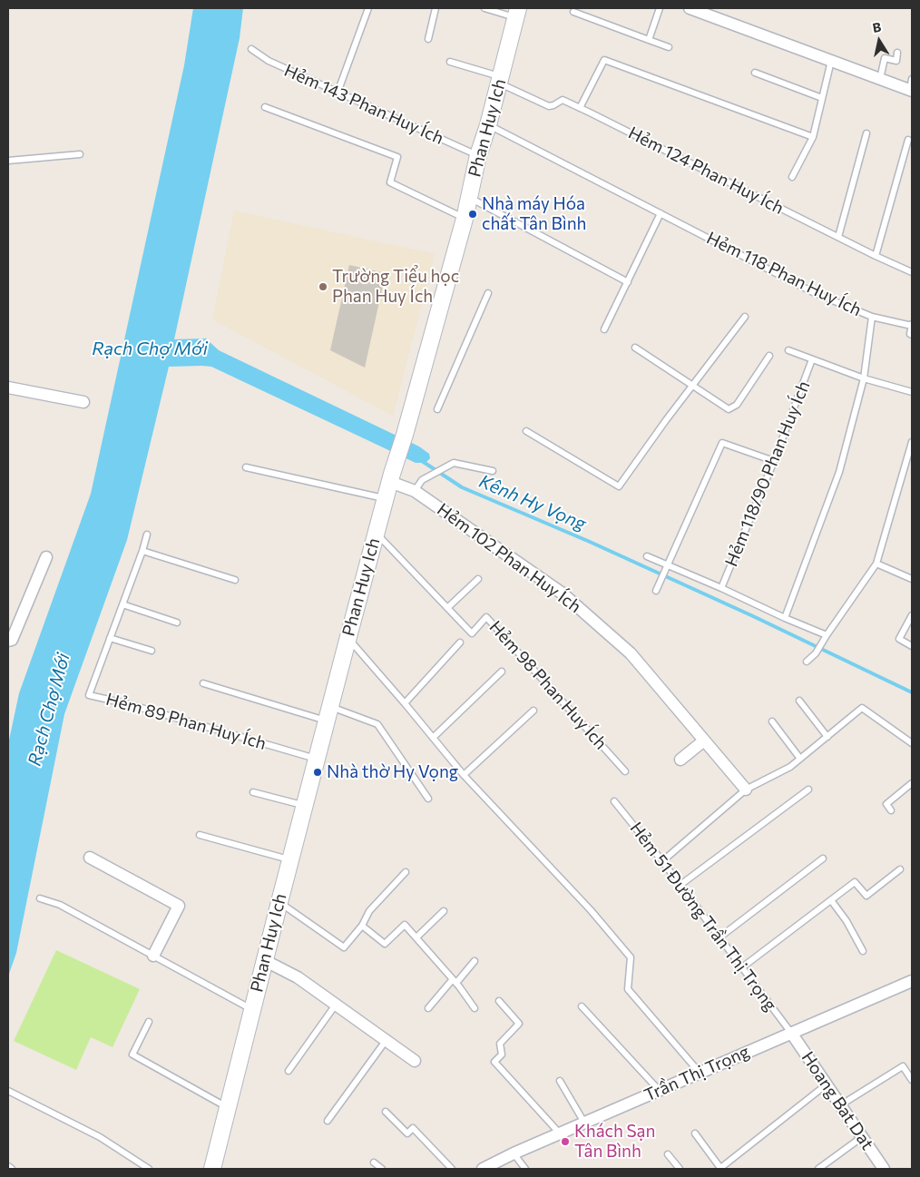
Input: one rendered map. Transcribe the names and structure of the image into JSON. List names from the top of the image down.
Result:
{
  "streets": {
    "main road": ["Phan Huy Ich"],
    "street": ["Hẻm 102 Phan Huy Ích", "Trần Thị Trọng", "Hoang Bat Dat"],
    "lane": [
      "Hẻm 143 Phan Huy Ích",
      "Hẻm 124 Phan Huy Ích",
      "Hẻm 118 Phan Huy Ích",
      "Hẻm 118/90 Phan Huy Ích",
      "Hẻm 98 Phan Huy Ích",
      "Hẻm 89 Phan Huy Ích",
      "Hẻm 51 Đường Trần Thị Trọng"
    ]
  },
  "crossings": [
    ["Hẻm 143 Phan Huy Ích", "Phan Huy Ich"],
    ["Phan Huy Ich", "Hẻm 124 Phan Huy Ích"],
    ["Phan Huy Ich", "Hẻm 118 Phan Huy Ích"],
    ["Phan Huy Ich", "Hẻm 102 Phan Huy Ích"],
    ["Phan Huy Ich", "Hẻm 98 Phan Huy Ích"],
    ["Phan Huy Ich", "Hẻm 89 Phan Huy Ích"],
    ["Hẻm 118 Phan Huy Ích", "Hẻm 118/90 Phan Huy Ích"],
    ["Hẻm 51 Đường Trần Thị Trọng", "Trần Thị Trọng"],
    ["Hẻm 51 Đường Trần Thị Trọng", "Hoang Bat Dat"],
    ["Trần Thị Trọng", "Hoang Bat Dat"]
  ],
  "water": ["Rạch Chợ Mới", "Kênh Hy Vọng"],
  "places": [
    "Nhà máy Hóa chất Tân Bình",
    "Trường Tiểu học Phan Huy Ích",
    "Nhà thờ Hy Vọng",
    "Khách Sạn Tân Bình"
  ],
  "north": "top"
}
